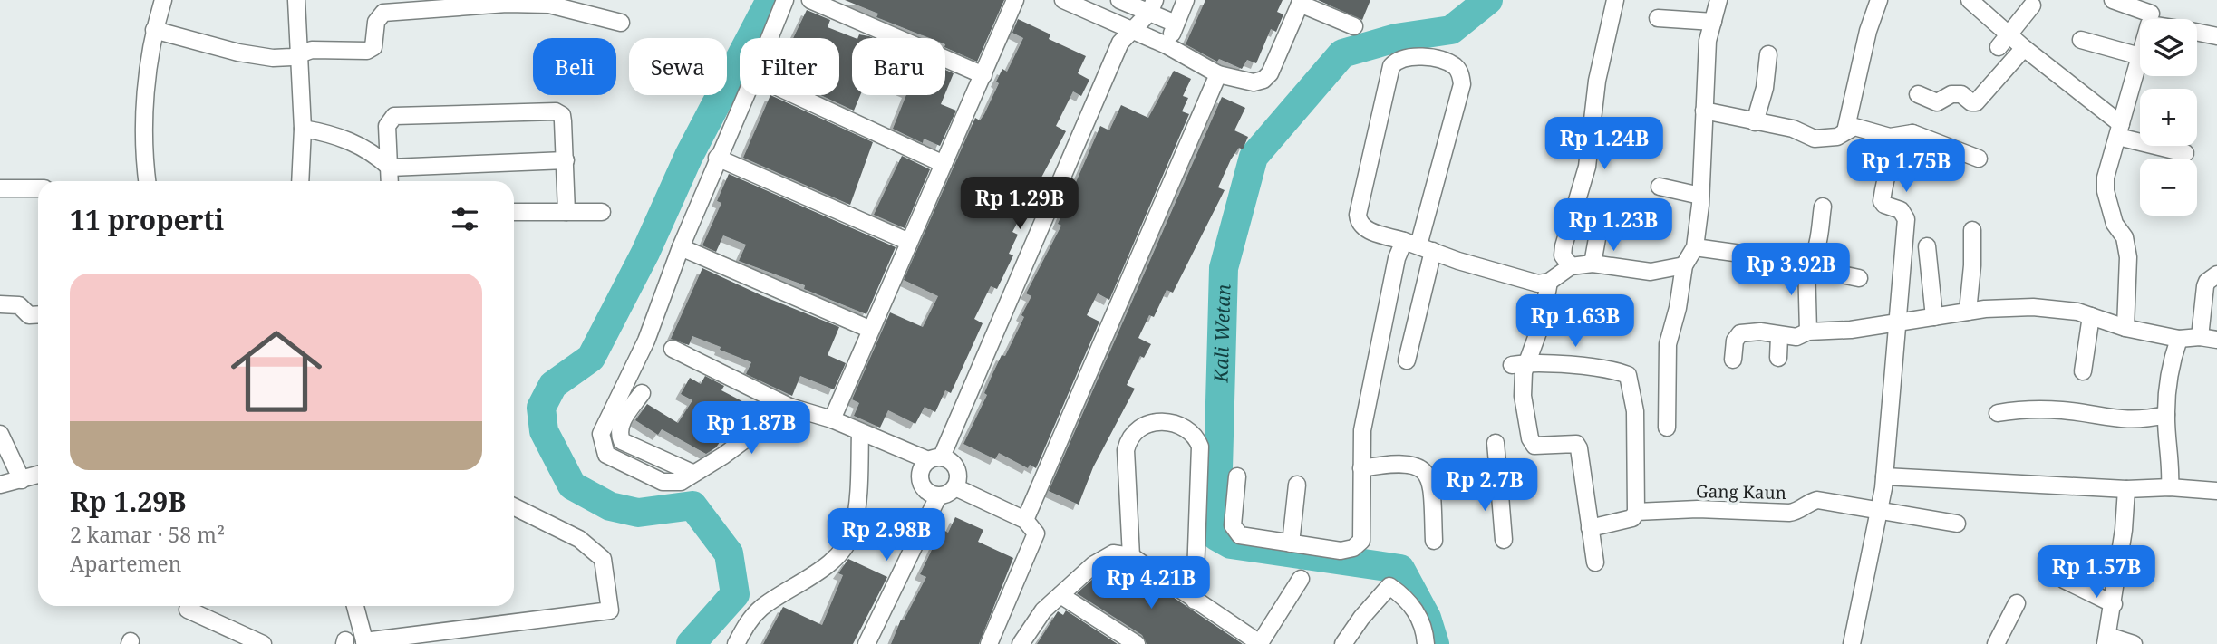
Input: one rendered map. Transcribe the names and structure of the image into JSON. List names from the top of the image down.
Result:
{
  "streets": {
    "street": ["Gang Kaun"]
  },
  "water": ["Kali Wetan"],
  "page": {
    "map_buttons": ["+", "−"],
    "chip": [
      "Beli",
      "Sewa",
      "Filter",
      "Baru"
    ],
    "price": [
      "Rp 1.24B",
      "Rp 1.75B",
      "Rp 1.29B",
      "Rp 1.23B",
      "Rp 3.92B",
      "Rp 1.63B",
      "Rp 1.87B",
      "Rp 2.7B",
      "Rp 2.98B",
      "Rp 1.57B",
      "Rp 4.21B"
    ],
    "heading": "11 properti",
    "list": [
      {
        "name": "Rp 1.29B",
        "note": "2 kamar · 58 m² · Apartemen"
      }
    ]
  }
}
